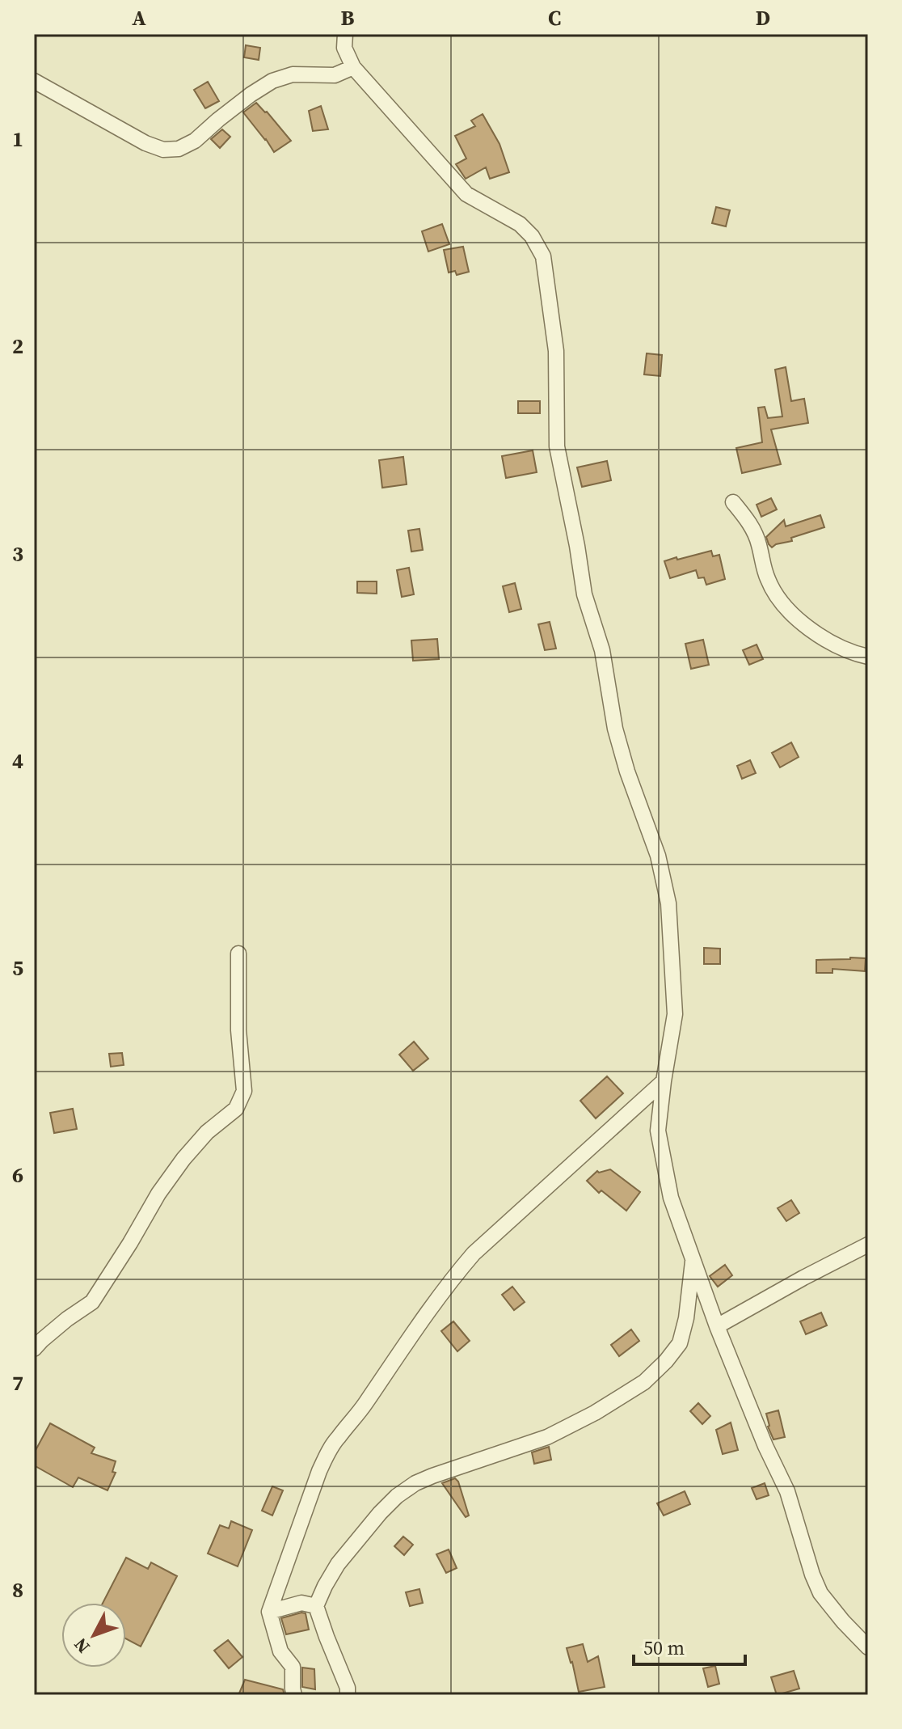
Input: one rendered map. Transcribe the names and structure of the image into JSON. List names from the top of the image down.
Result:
{
  "scale_bar": "50 m",
  "north": "bottom left",
  "grid": {
    "columns": [
      "A",
      "B",
      "C",
      "D"
    ],
    "rows": [
      "1",
      "2",
      "3",
      "4",
      "5",
      "6",
      "7",
      "8"
    ]
  }
}
